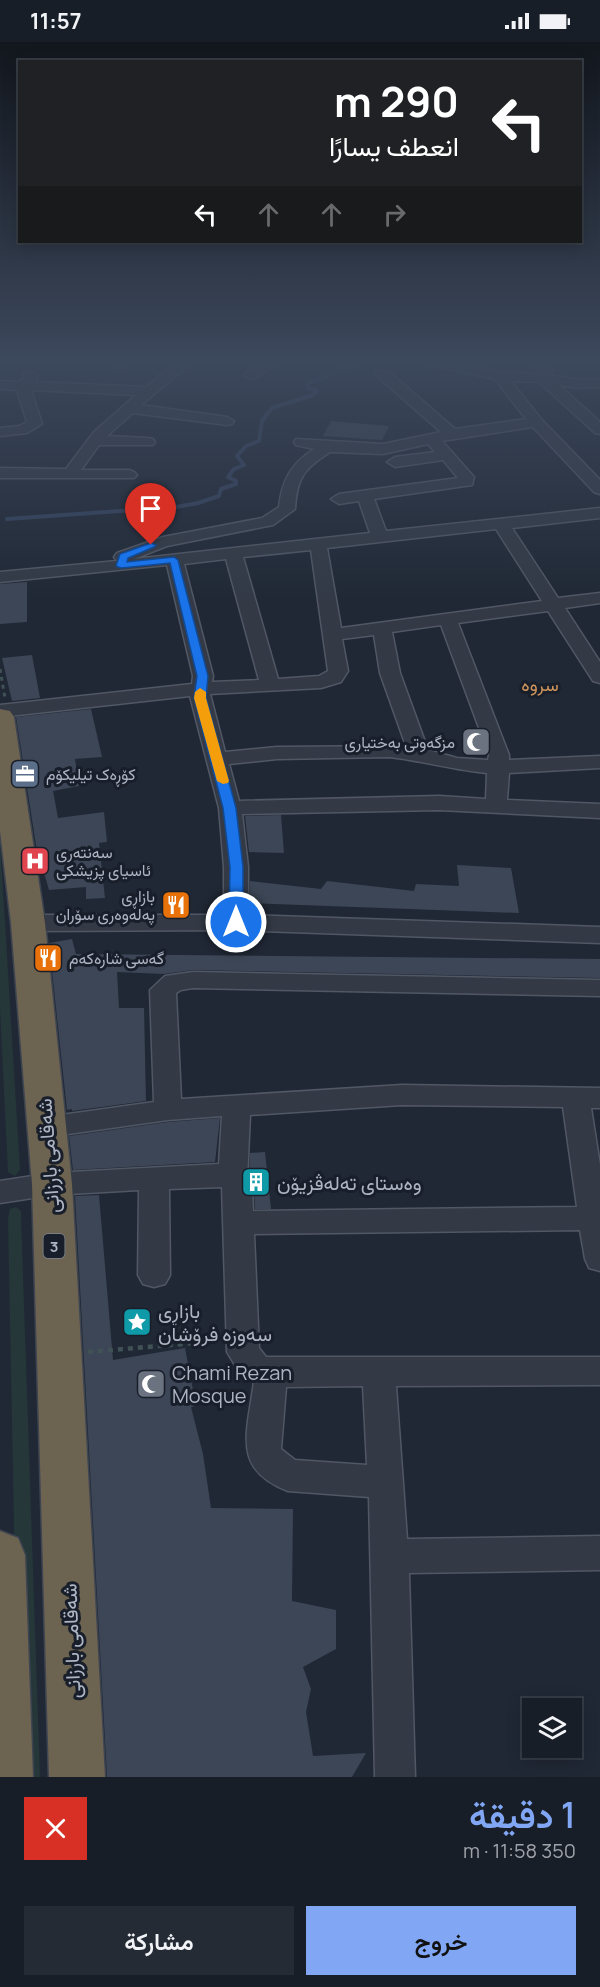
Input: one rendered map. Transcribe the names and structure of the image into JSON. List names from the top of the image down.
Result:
{
  "streets": {
    "highway": ["شەقامی بارزانی", "3"]
  },
  "districts": ["سروە"],
  "places": {
    "mosque": ["مزگەوتی بەختیاری", "Chami Rezan Mosque"],
    "office": ["کۆڕەک تیلیکۆم"],
    "hospital": ["سەنتەری ئاسیای پزیشکی"],
    "restaurant": ["بازاڕی پەلەوەری سۆران", "گەسی شارەکەم"],
    "building": ["وەستای تەلەڤزیۆن"],
    "place": ["بازاڕی سەوزە فرۆشان"]
  },
  "page": {
    "status": "11:57",
    "turn": ["290 m", "انعطف يسارًا"],
    "heading": ["1 دقيقة", "350 m · 11:58"],
    "buttons": ["خروج", "مشاركة"]
  }
}
